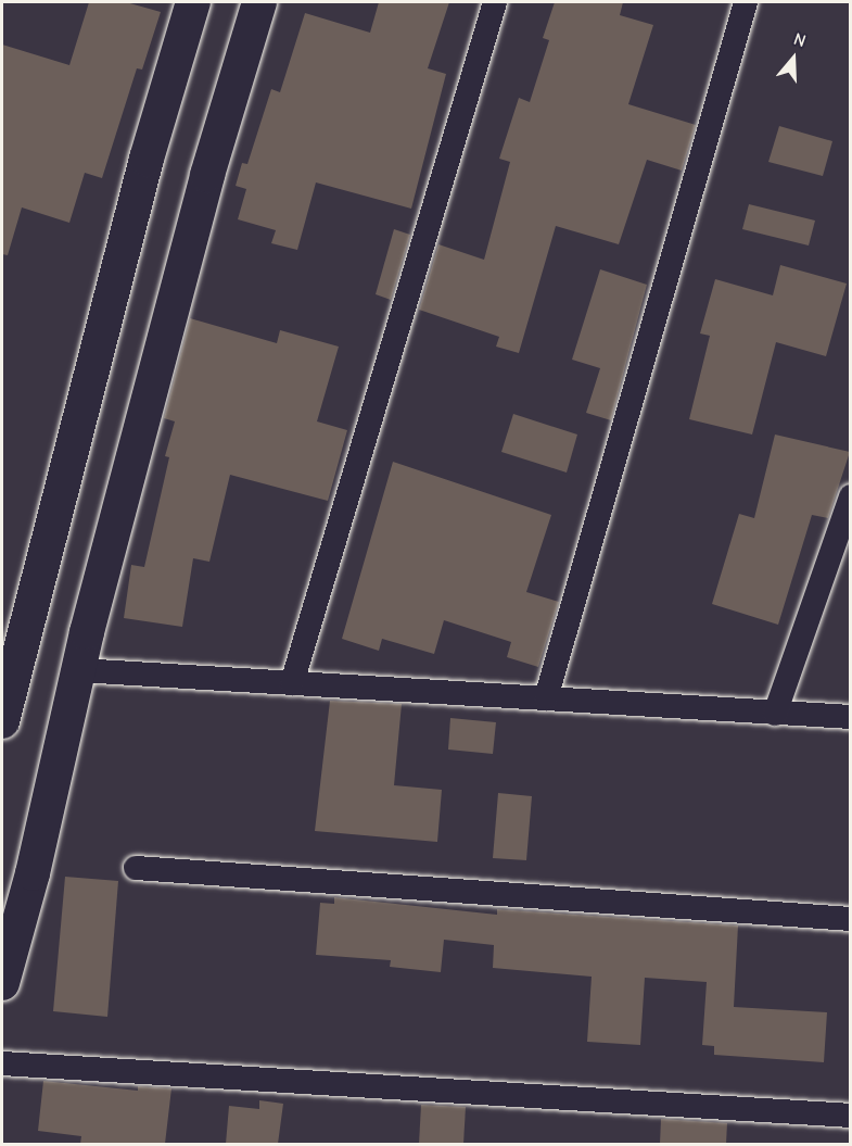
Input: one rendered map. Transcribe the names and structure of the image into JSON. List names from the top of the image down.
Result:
{
  "north": "top"
}
